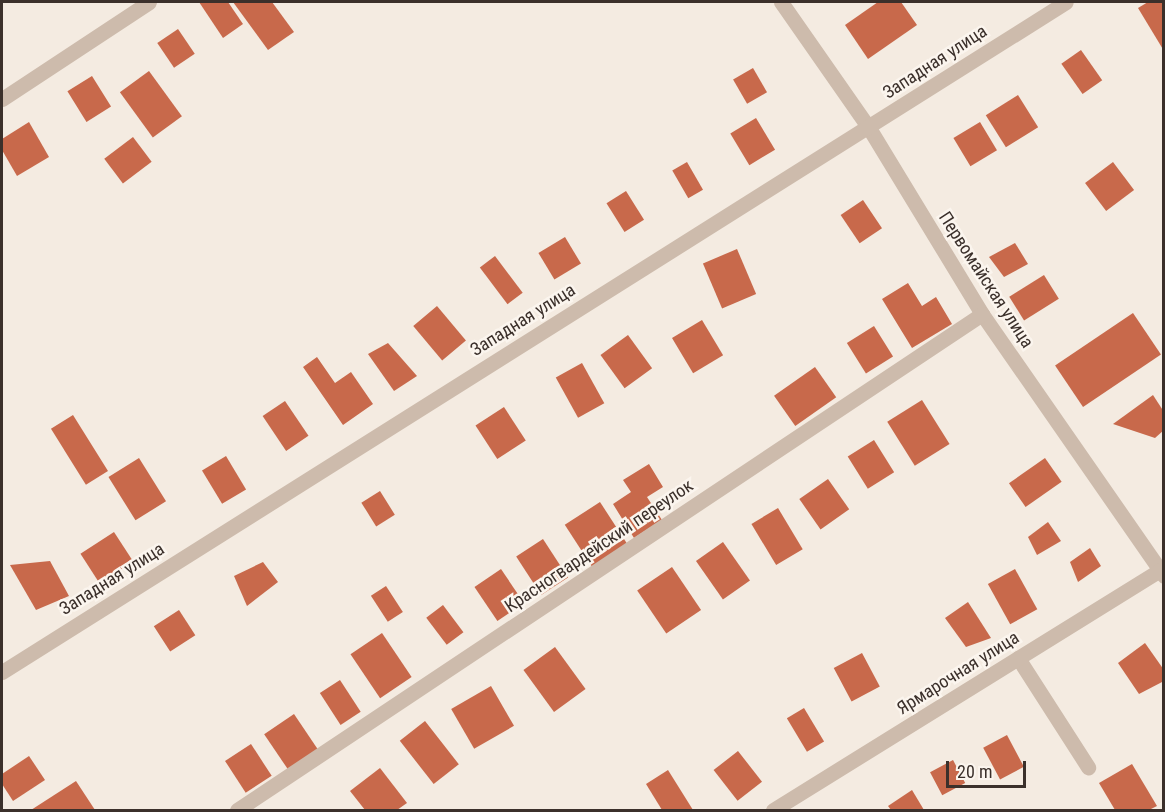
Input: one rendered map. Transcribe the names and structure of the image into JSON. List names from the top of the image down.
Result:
{
  "streets": {
    "street": [
      "Западная улица",
      "Первомайская улица",
      "Красногвардейский переулок",
      "Ярмарочная улица"
    ]
  },
  "crossings": [
    ["Западная улица", "Первомайская улица"],
    ["Первомайская улица", "Красногвардейский переулок"],
    ["Первомайская улица", "Ярмарочная улица"]
  ],
  "scale_bar": "20 m"
}
